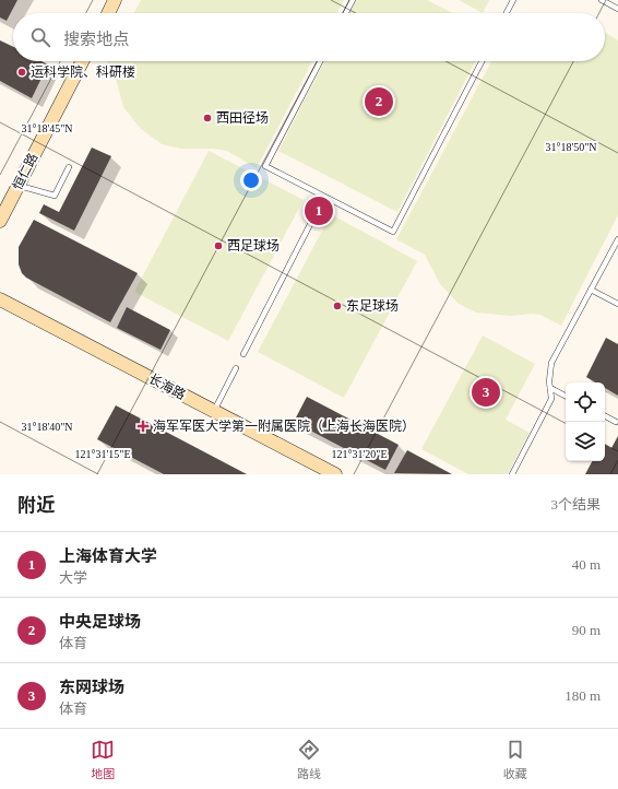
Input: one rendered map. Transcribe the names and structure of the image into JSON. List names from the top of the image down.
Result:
{
  "streets": {
    "street": ["恒仁路", "长海路"]
  },
  "places": {
    "other": [
      "运科学院、科研楼",
      "西田径场",
      "西足球场",
      "东足球场"
    ],
    "health": ["海军军医大学第一附属医院（上海长海医院）"]
  },
  "page": {
    "search": "搜索地点",
    "pins": ["2", "1", "3"],
    "heading": ["附近", "3个结果"],
    "list": [
      {
        "mark": "1",
        "name": "上海体育大学",
        "note": "大学",
        "value": "40 m"
      },
      {
        "mark": "2",
        "name": "中央足球场",
        "note": "体育",
        "value": "90 m"
      },
      {
        "mark": "3",
        "name": "东网球场",
        "note": "体育",
        "value": "180 m"
      }
    ],
    "nav": ["地图", "路线", "收藏"]
  },
  "coordinates": [
    "31°18'45\"N",
    "31°18'50\"N",
    "31°18'40\"N",
    "121°31'15\"E",
    "121°31'20\"E"
  ]
}
